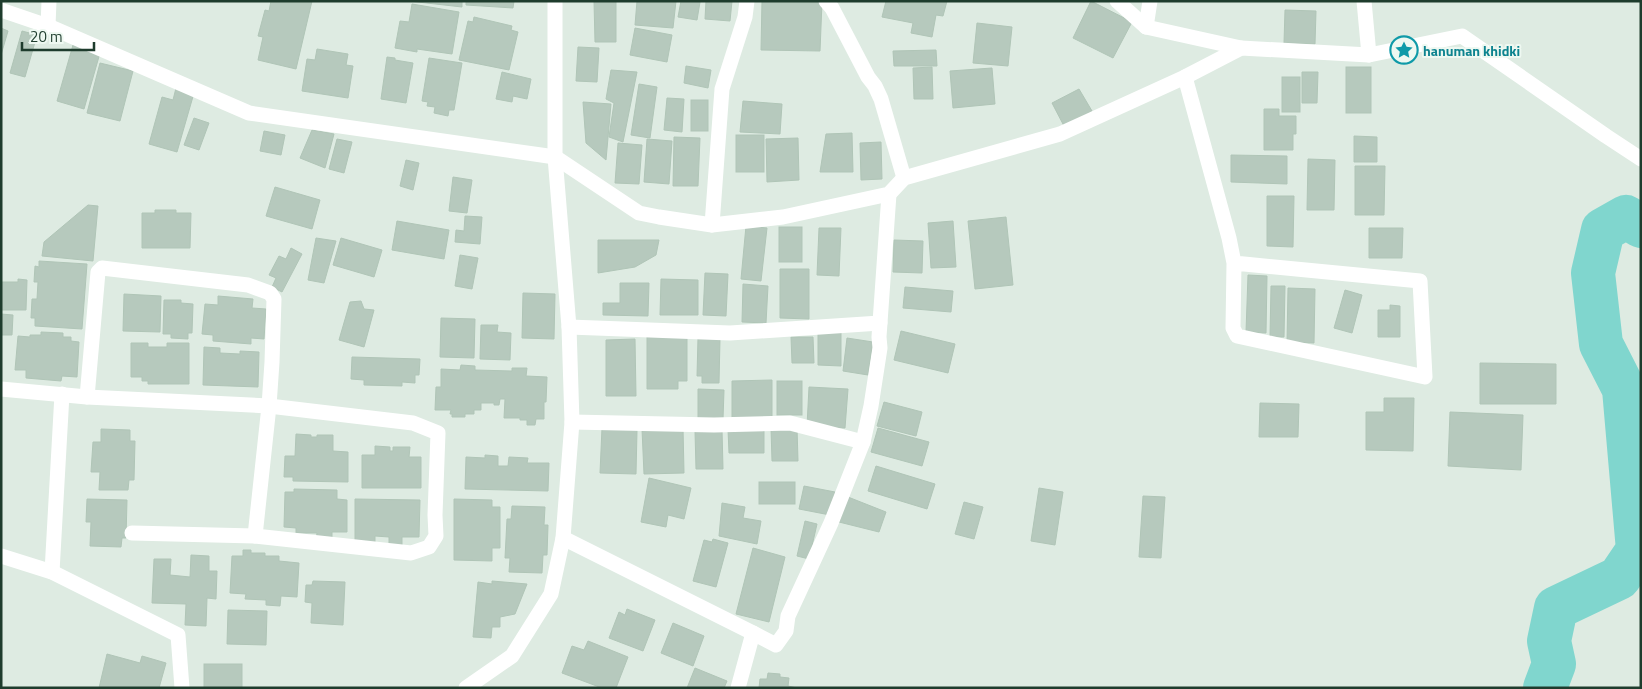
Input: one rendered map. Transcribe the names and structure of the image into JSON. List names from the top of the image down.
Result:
{
  "places": {
    "place": ["hanuman khidki"]
  },
  "scale_bar": "20 m"
}
